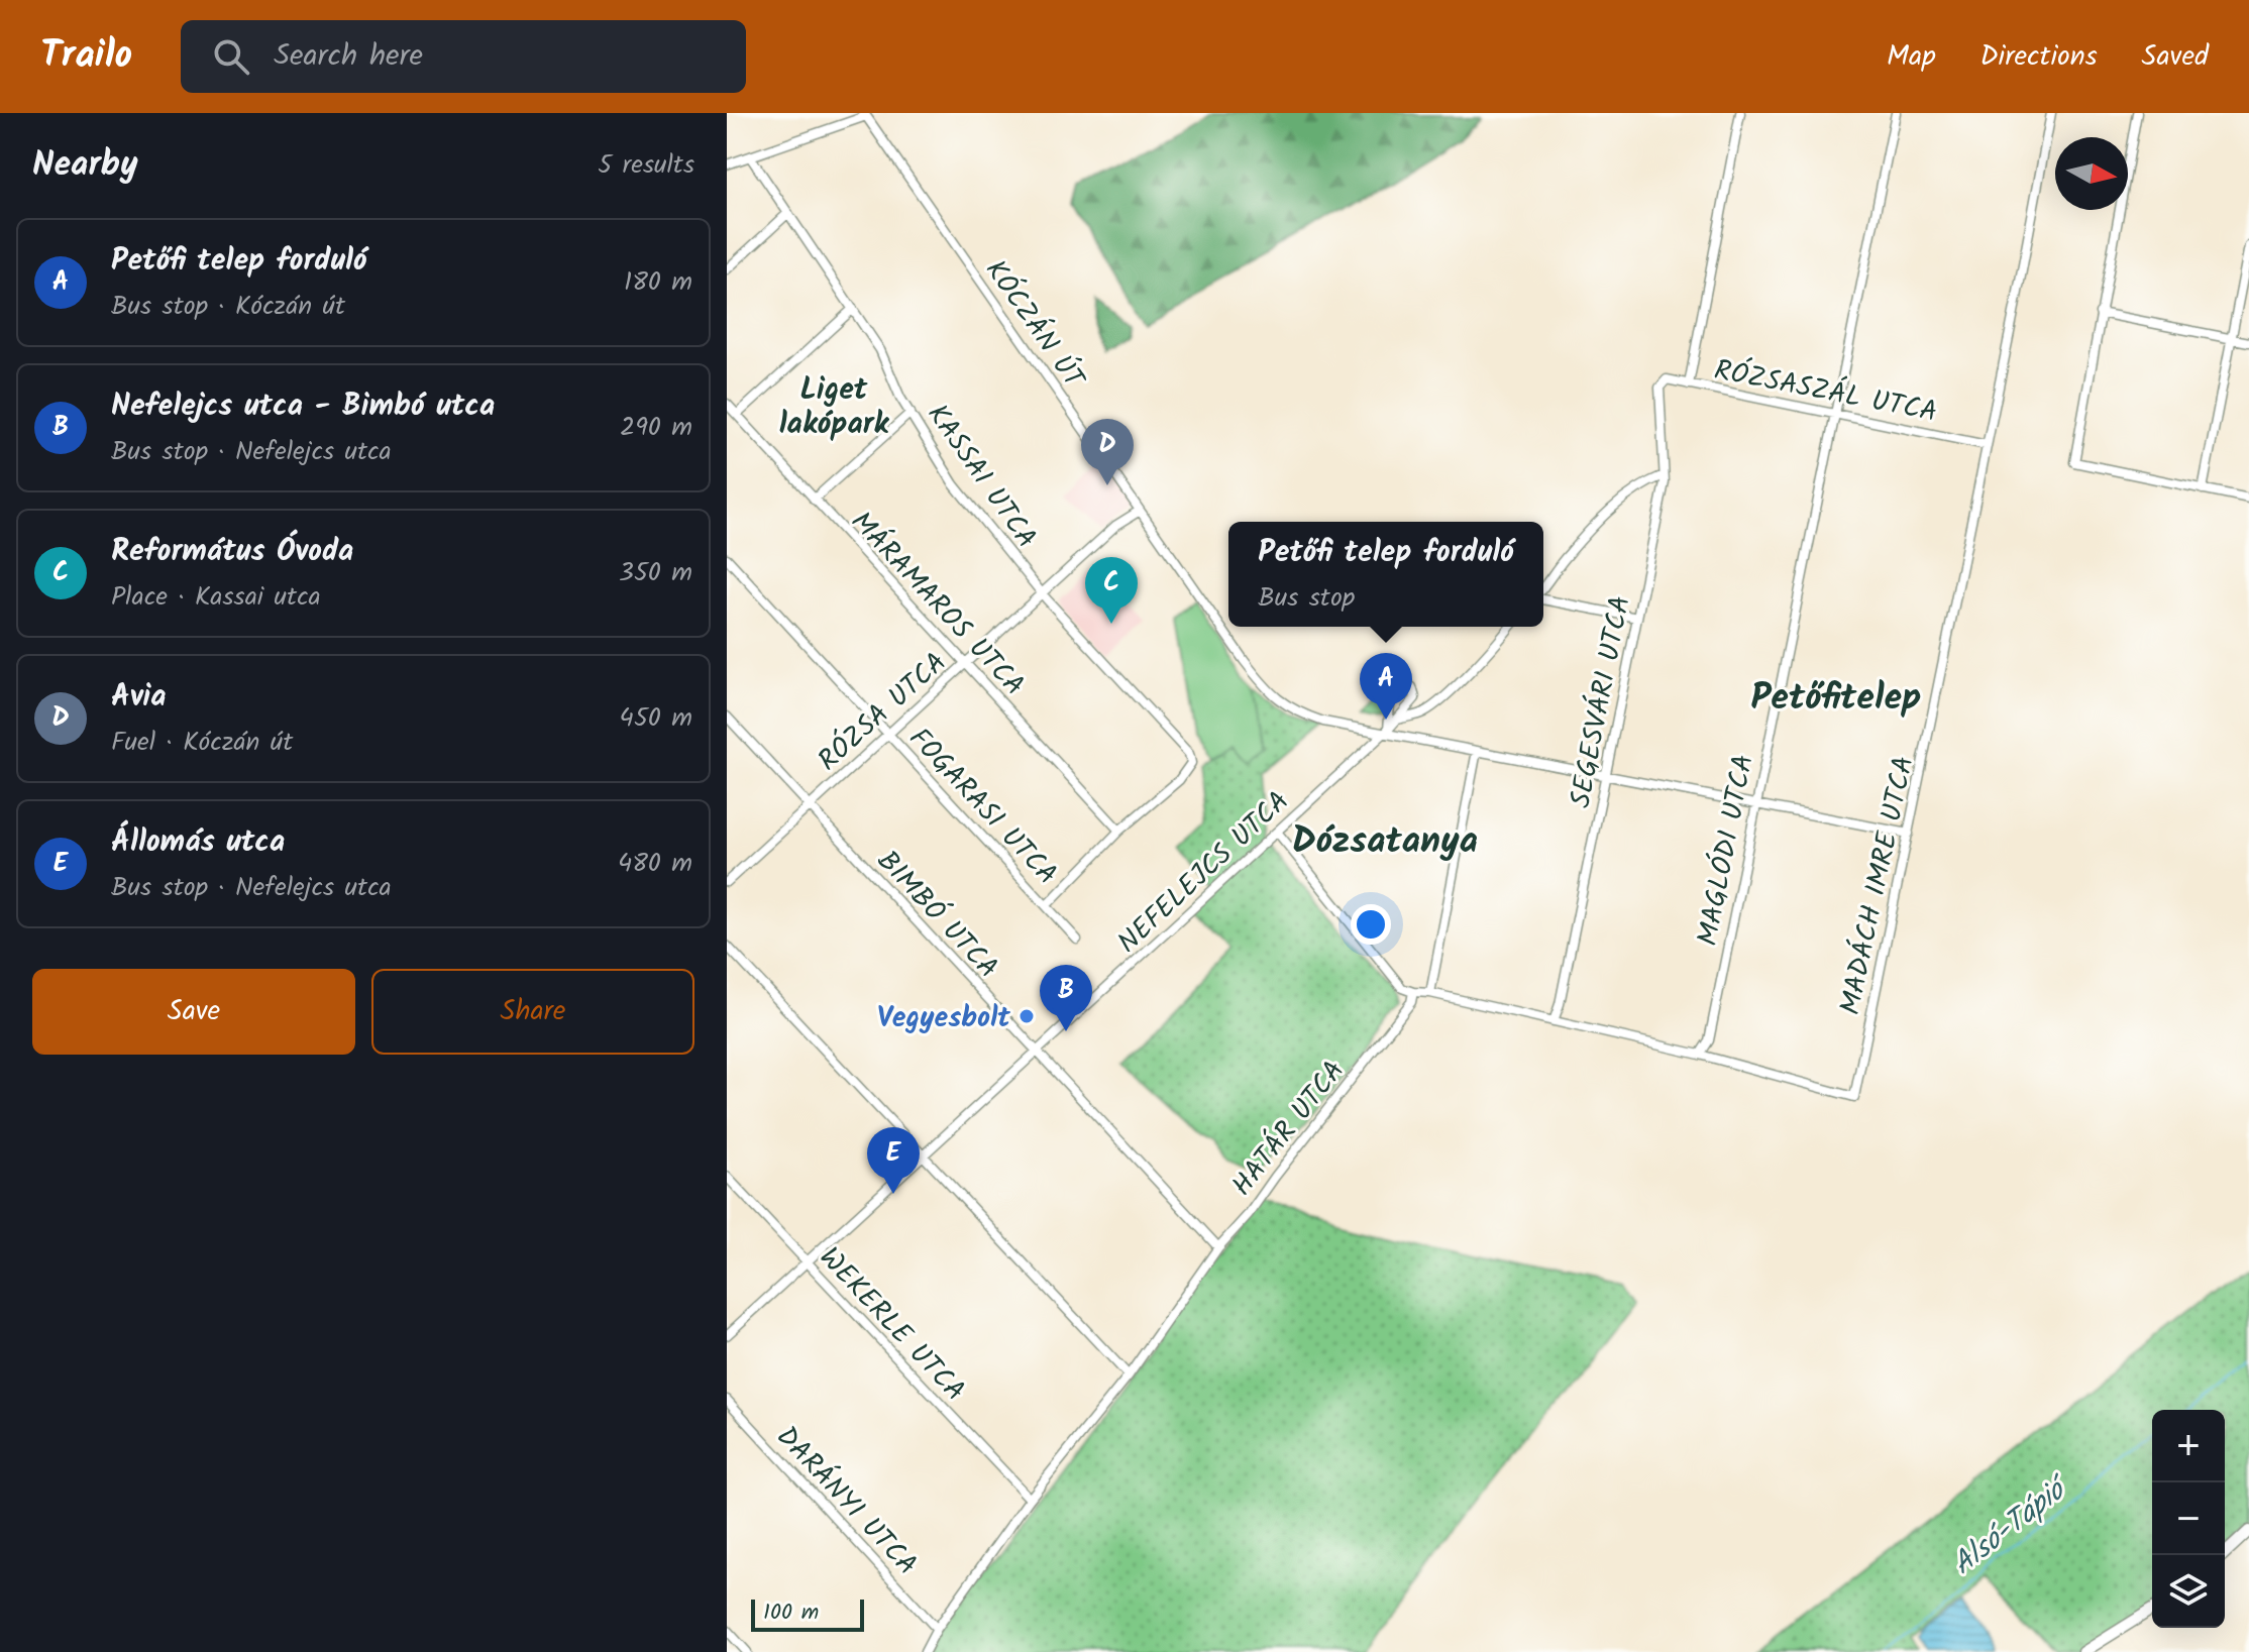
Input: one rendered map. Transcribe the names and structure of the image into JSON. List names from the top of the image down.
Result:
{
  "streets": {
    "street": [
      "KÓCZÁN ÚT",
      "RÓZSASZÁL UTCA",
      "KASSAI UTCA",
      "MÁRAMAROS UTCA",
      "SEGESVÁRI UTCA",
      "RÓZSA UTCA",
      "FOGARASI UTCA",
      "MAGLÓDI UTCA",
      "NEFELEJCS UTCA",
      "MADÁCH IMRE UTCA",
      "BIMBÓ UTCA",
      "HATÁR UTCA",
      "WEKERLE UTCA",
      "DARÁNYI UTCA"
    ]
  },
  "crossings": [
    ["KÓCZÁN ÚT", "SEGESVÁRI UTCA"],
    ["KÓCZÁN ÚT", "RÓZSA UTCA"],
    ["KÓCZÁN ÚT", "MAGLÓDI UTCA"],
    ["KÓCZÁN ÚT", "NEFELEJCS UTCA"],
    ["KÓCZÁN ÚT", "MADÁCH IMRE UTCA"],
    ["RÓZSASZÁL UTCA", "SEGESVÁRI UTCA"],
    ["RÓZSASZÁL UTCA", "MAGLÓDI UTCA"],
    ["RÓZSASZÁL UTCA", "MADÁCH IMRE UTCA"],
    ["KASSAI UTCA", "MÁRAMAROS UTCA"],
    ["KASSAI UTCA", "RÓZSA UTCA"],
    ["MÁRAMAROS UTCA", "RÓZSA UTCA"],
    ["RÓZSA UTCA", "FOGARASI UTCA"],
    ["RÓZSA UTCA", "BIMBÓ UTCA"],
    ["MAGLÓDI UTCA", "MADÁCH IMRE UTCA"],
    ["NEFELEJCS UTCA", "BIMBÓ UTCA"],
    ["NEFELEJCS UTCA", "WEKERLE UTCA"],
    ["BIMBÓ UTCA", "HATÁR UTCA"],
    ["HATÁR UTCA", "WEKERLE UTCA"],
    ["HATÁR UTCA", "DARÁNYI UTCA"]
  ],
  "districts": ["Liget lakópark", "Petőfitelep", "Dózsatanya"],
  "water": ["Alsó-Tápió"],
  "places": ["Vegyesbolt"],
  "scale_bar": "100 m",
  "north": "right",
  "page": {
    "header": "Trailo",
    "search": "Search here",
    "nav": ["Map", "Directions", "Saved"],
    "heading": ["Nearby", "5 results"],
    "list": [
      {
        "mark": "A",
        "name": "Petőfi telep forduló",
        "note": "Bus stop · Kóczán út",
        "value": "180 m"
      },
      {
        "mark": "B",
        "name": "Nefelejcs utca - Bimbó utca",
        "note": "Bus stop · Nefelejcs utca",
        "value": "290 m"
      },
      {
        "mark": "C",
        "name": "Református Óvoda",
        "note": "Place · Kassai utca",
        "value": "350 m"
      },
      {
        "mark": "D",
        "name": "Avia",
        "note": "Fuel · Kóczán út",
        "value": "450 m"
      },
      {
        "mark": "E",
        "name": "Állomás utca",
        "note": "Bus stop · Nefelejcs utca",
        "value": "480 m"
      }
    ],
    "pins": [
      "D",
      "C",
      "A",
      "B",
      "E"
    ],
    "popup": ["Petőfi telep forduló", "Bus stop"],
    "buttons": ["Save", "Share"],
    "map_buttons": ["+", "−"],
    "scale": "100 m"
  }
}
